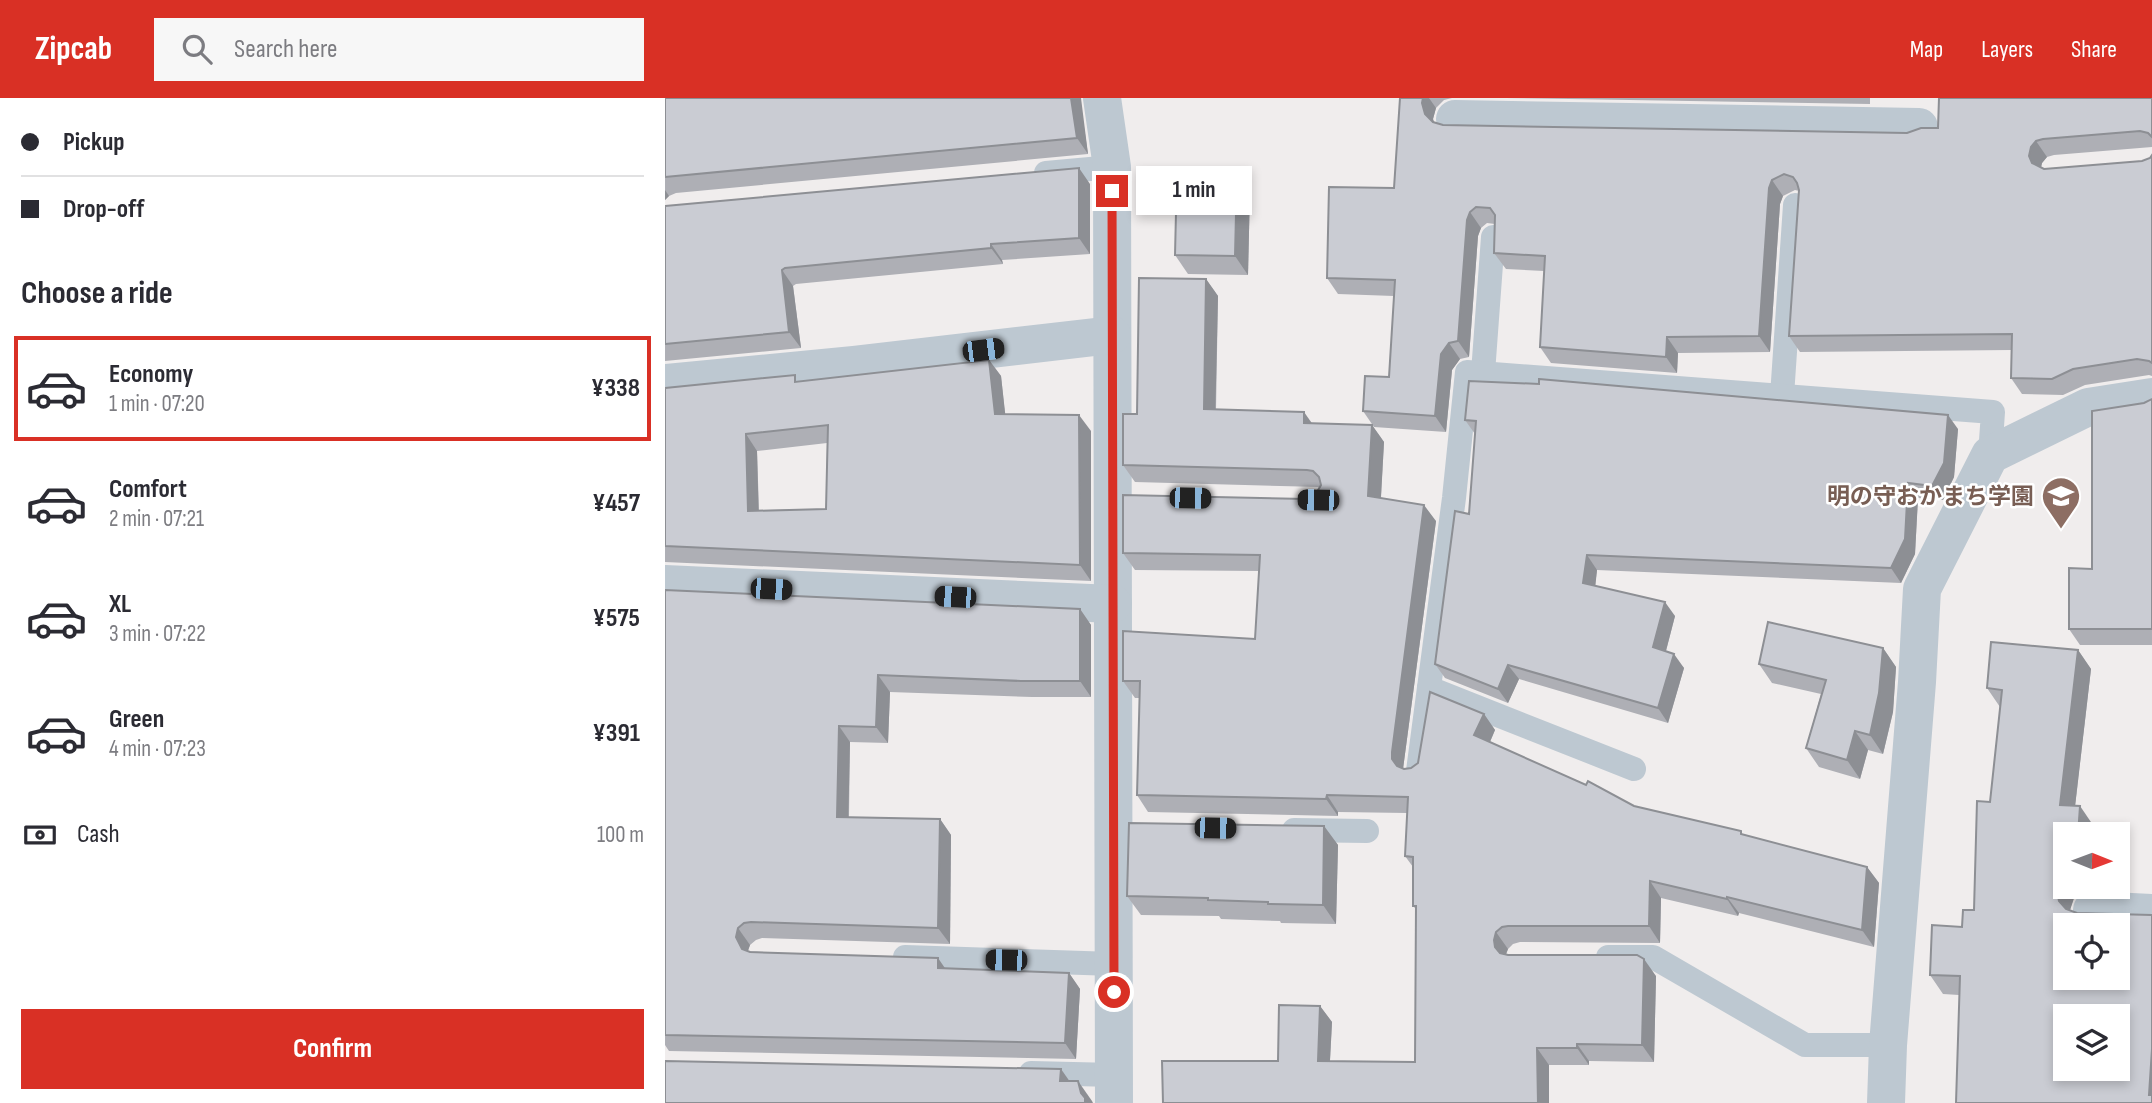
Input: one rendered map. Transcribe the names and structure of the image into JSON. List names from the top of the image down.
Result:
{
  "places": {
    "school or university": ["明の守おかまち学園"]
  },
  "north": "right",
  "page": {
    "header": "Zipcab",
    "search": "Search here",
    "nav": ["Map", "Layers", "Share"],
    "banner": ["Pickup", "Drop-off"],
    "bubble": "1 min",
    "heading": "Choose a ride",
    "list": [
      {
        "name": "Economy",
        "note": "1 min · 07:20",
        "value": "¥338"
      },
      {
        "name": "Comfort",
        "note": "2 min · 07:21",
        "value": "¥457"
      },
      {
        "name": "XL",
        "note": "3 min · 07:22",
        "value": "¥575"
      },
      {
        "name": "Green",
        "note": "4 min · 07:23",
        "value": "¥391"
      }
    ],
    "pay": ["Cash", "100 m"],
    "buttons": "Confirm"
  }
}
